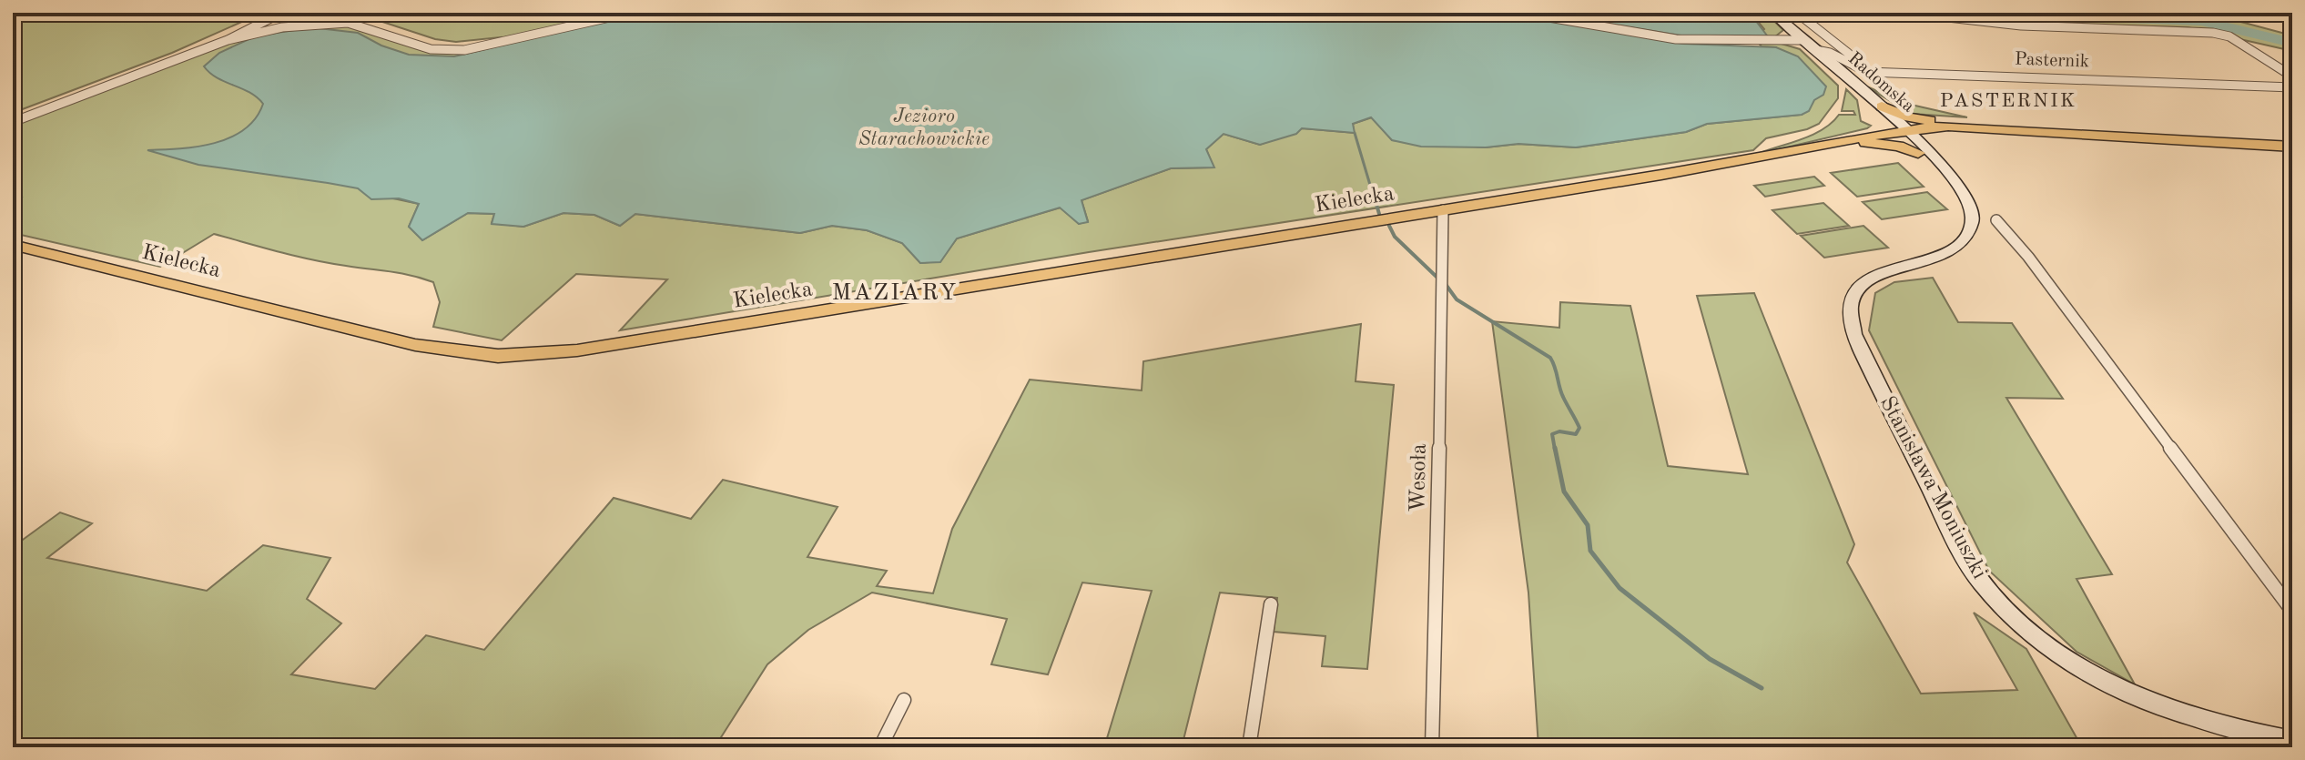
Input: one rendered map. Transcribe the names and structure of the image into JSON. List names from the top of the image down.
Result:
{
  "streets": {
    "main road": ["Kielecka"],
    "street": [
      "Pasternik",
      "Radomska",
      "Wesoła",
      "Stanisława Moniuszki"
    ]
  },
  "crossings": [
    ["Pasternik", "Radomska"],
    ["Radomska", "Kielecka"],
    ["Kielecka", "Wesoła"]
  ],
  "districts": ["PASTERNIK", "MAZIARY"],
  "water": ["Jezioro Starachowickie"]
}
